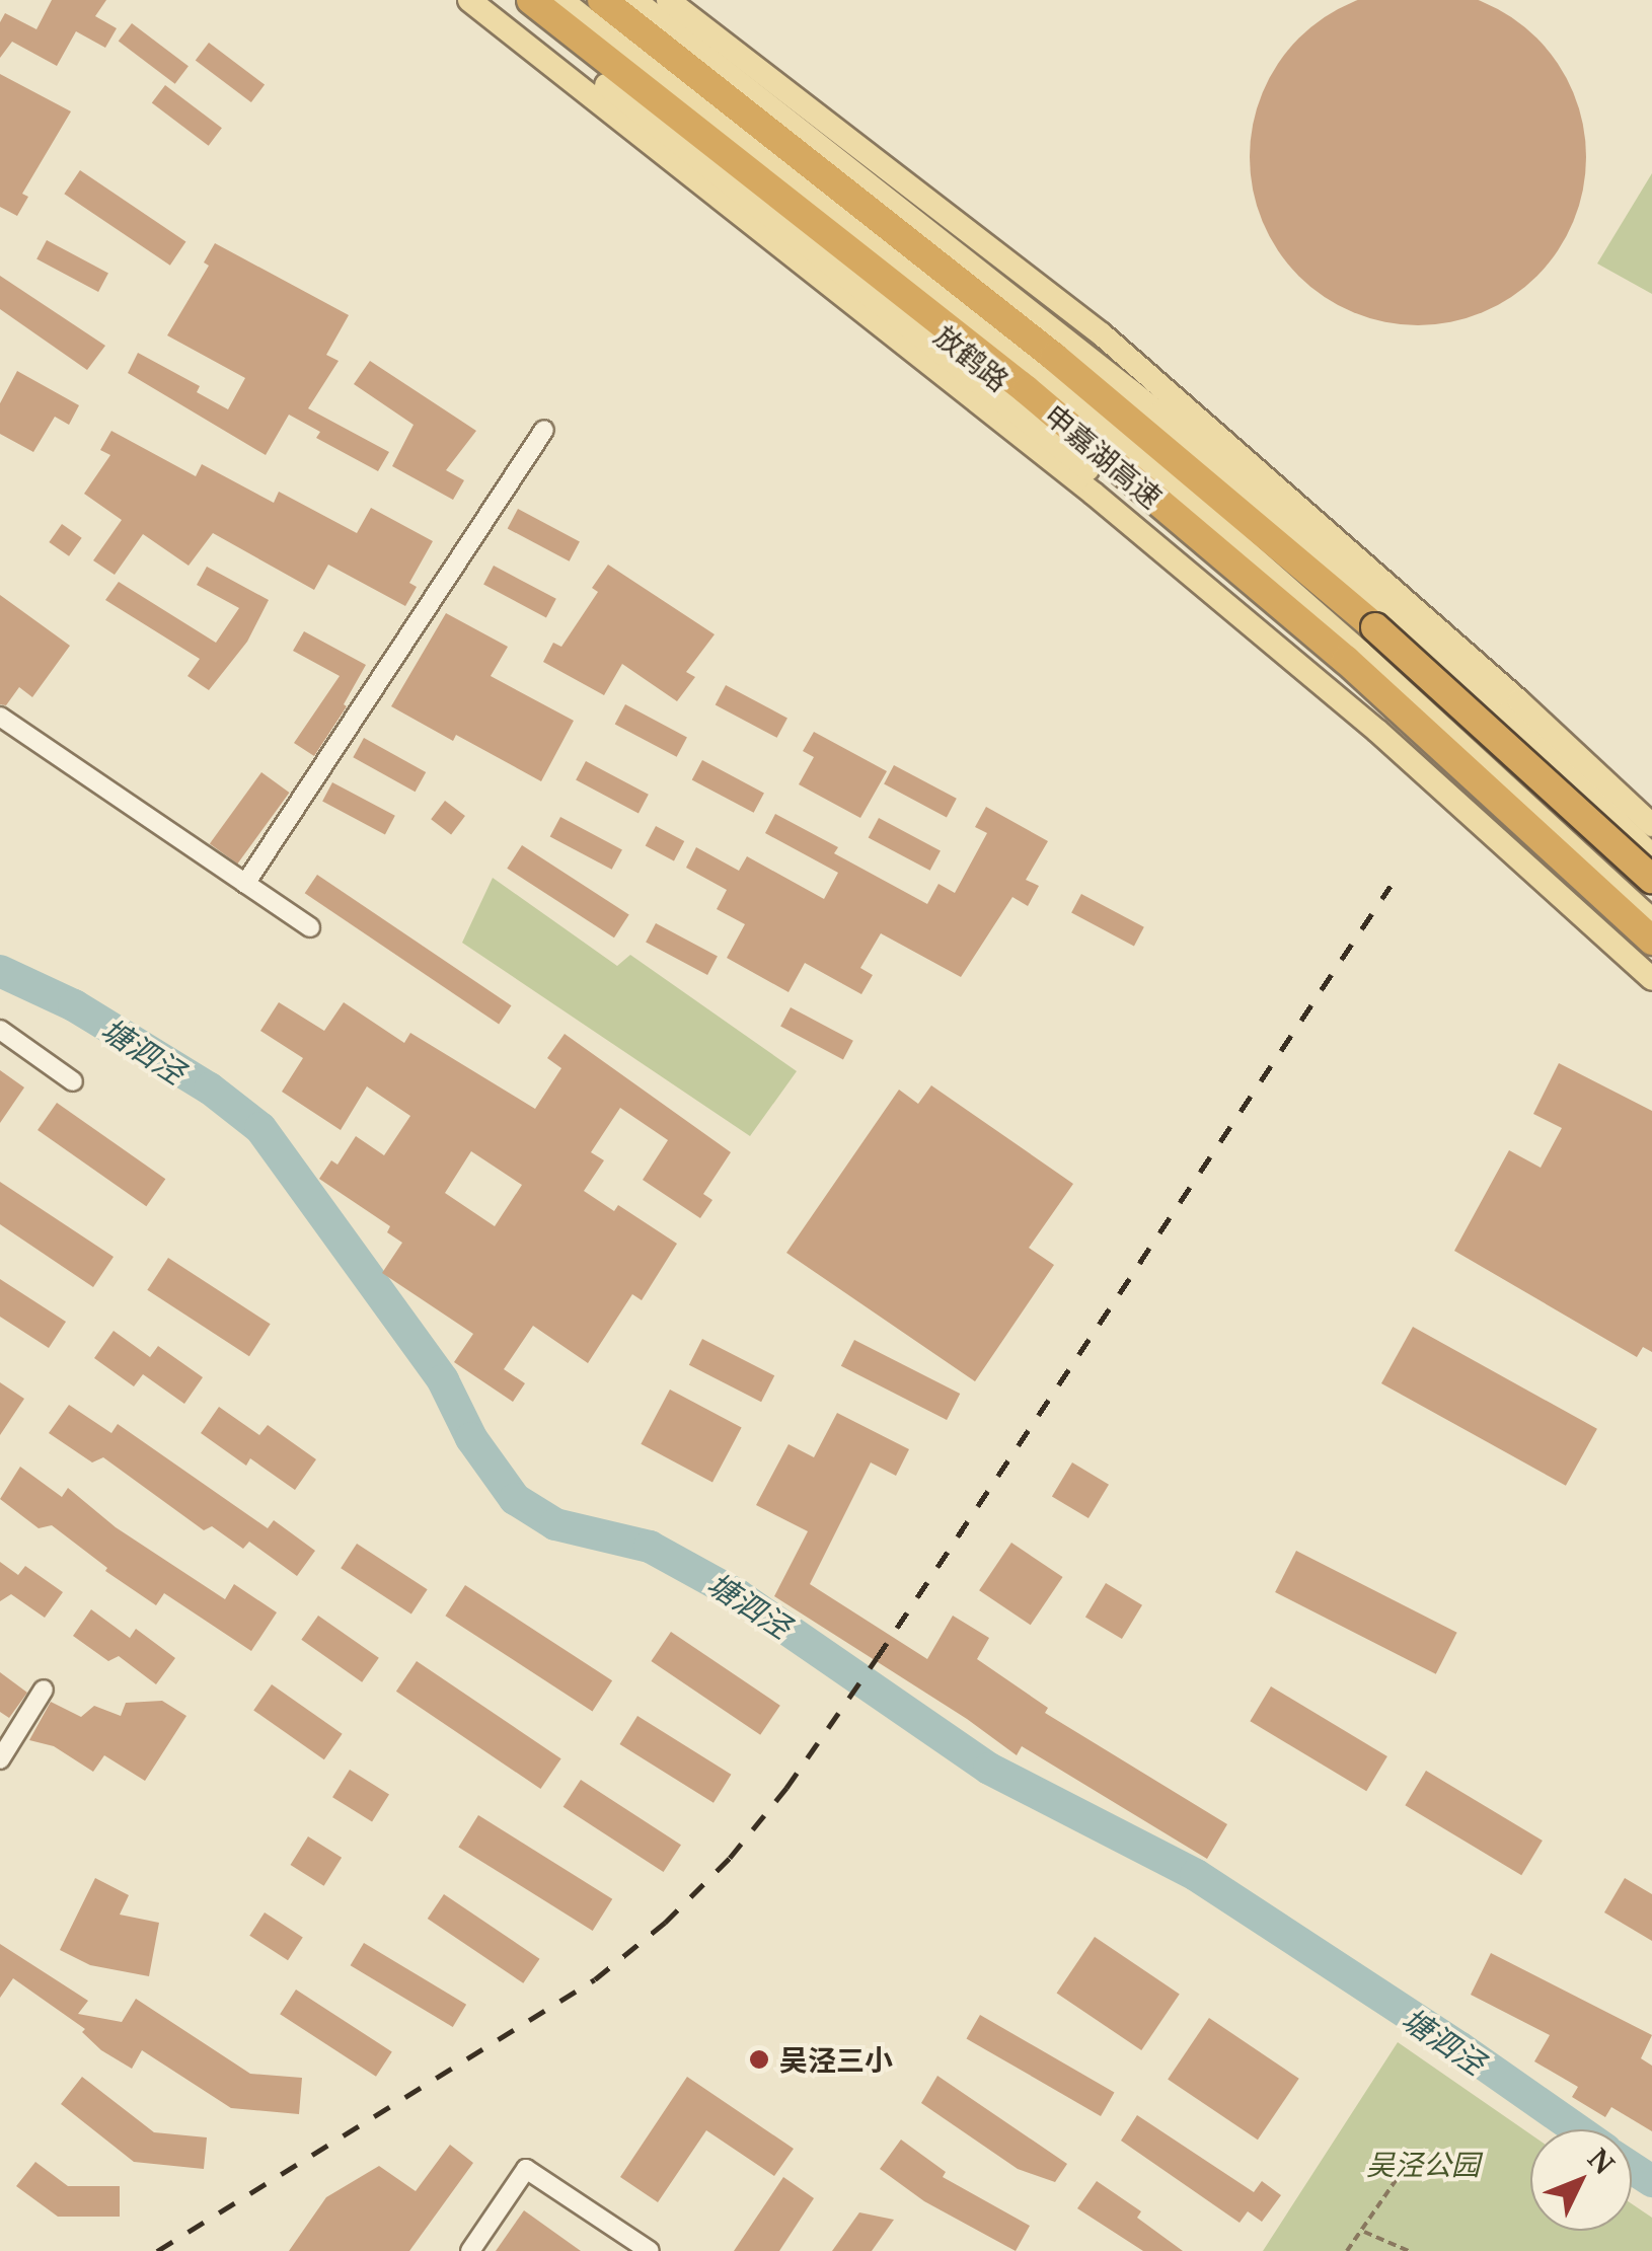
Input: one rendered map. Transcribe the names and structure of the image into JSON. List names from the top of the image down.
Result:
{
  "streets": {
    "highway": ["申嘉湖高速"],
    "main road": ["放鹤路"]
  },
  "crossings": [
    ["放鹤路", "申嘉湖高速"]
  ],
  "water": ["塘泗泾"],
  "parks": ["吴泾公园"],
  "places": ["吴泾三小"],
  "north": "top right"
}
